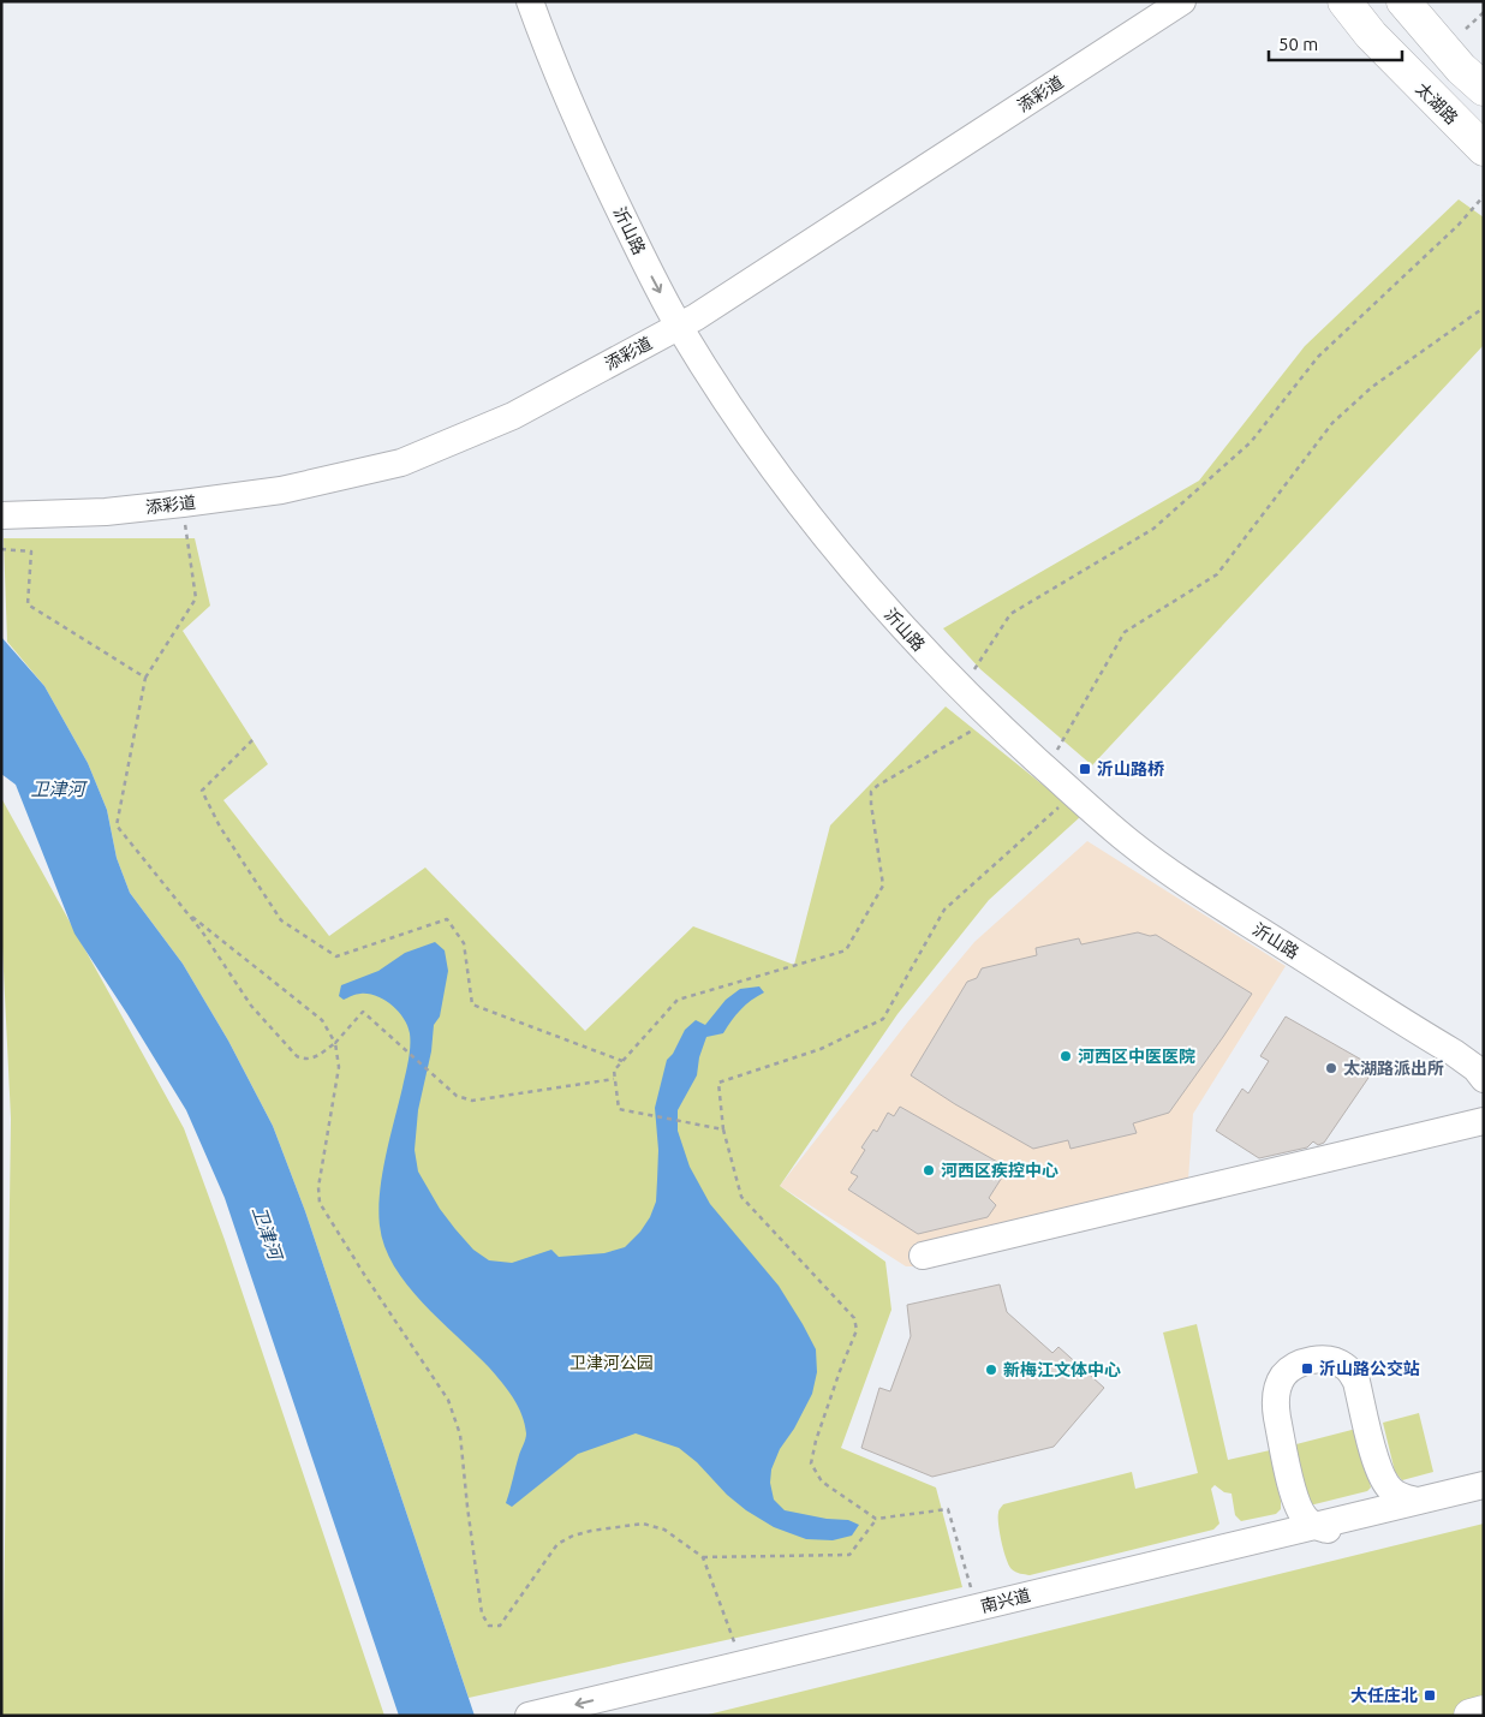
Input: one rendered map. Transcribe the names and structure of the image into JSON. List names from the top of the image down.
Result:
{
  "streets": {
    "main road": ["太湖路"],
    "street": ["添彩道", "沂山路", "南兴道"]
  },
  "crossings": [
    ["添彩道", "沂山路"]
  ],
  "water": ["卫津河"],
  "parks": ["卫津河公园"],
  "places": {
    "transit": ["沂山路桥", "沂山路公交站", "大任庄北"],
    "other": [
      "河西区中医医院",
      "太湖路派出所",
      "河西区疾控中心",
      "新梅江文体中心"
    ]
  },
  "scale_bar": "50 m"
}
